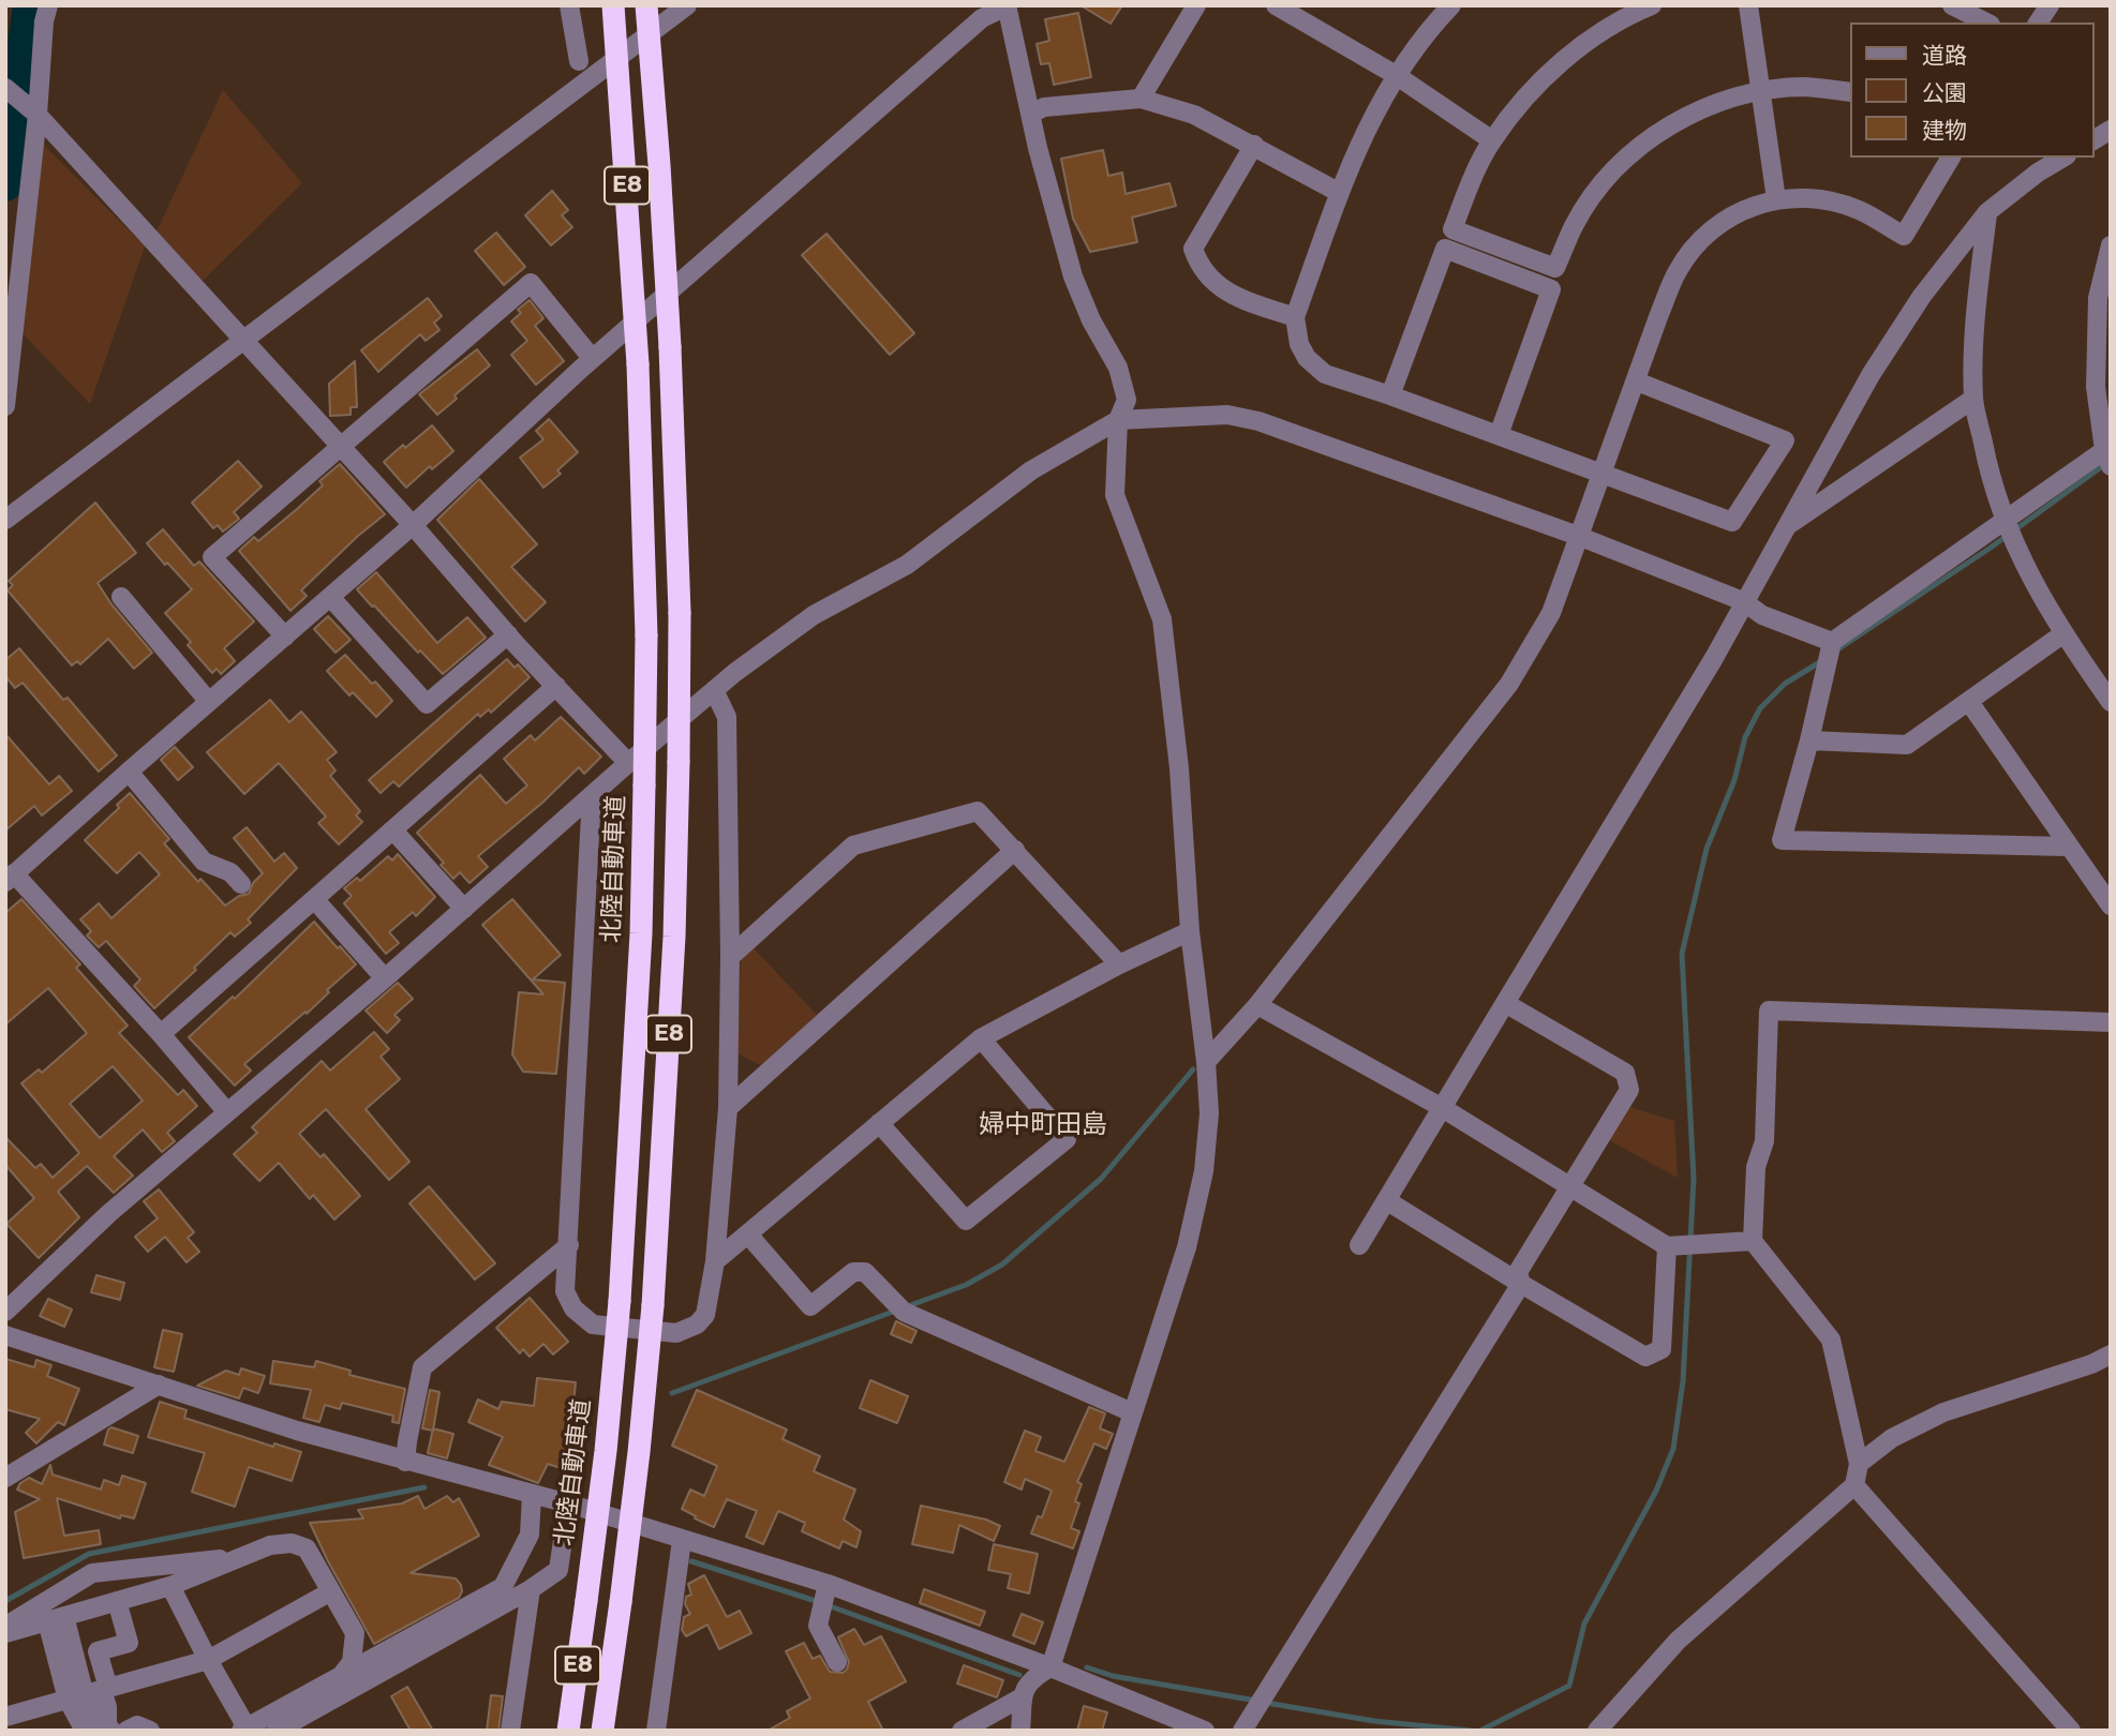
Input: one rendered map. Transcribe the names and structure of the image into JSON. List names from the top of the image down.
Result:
{
  "streets": {
    "highway": ["E8", "北陸自動車道"]
  },
  "districts": ["婦中町田島"],
  "legend": ["道路", "公園", "建物"]
}
